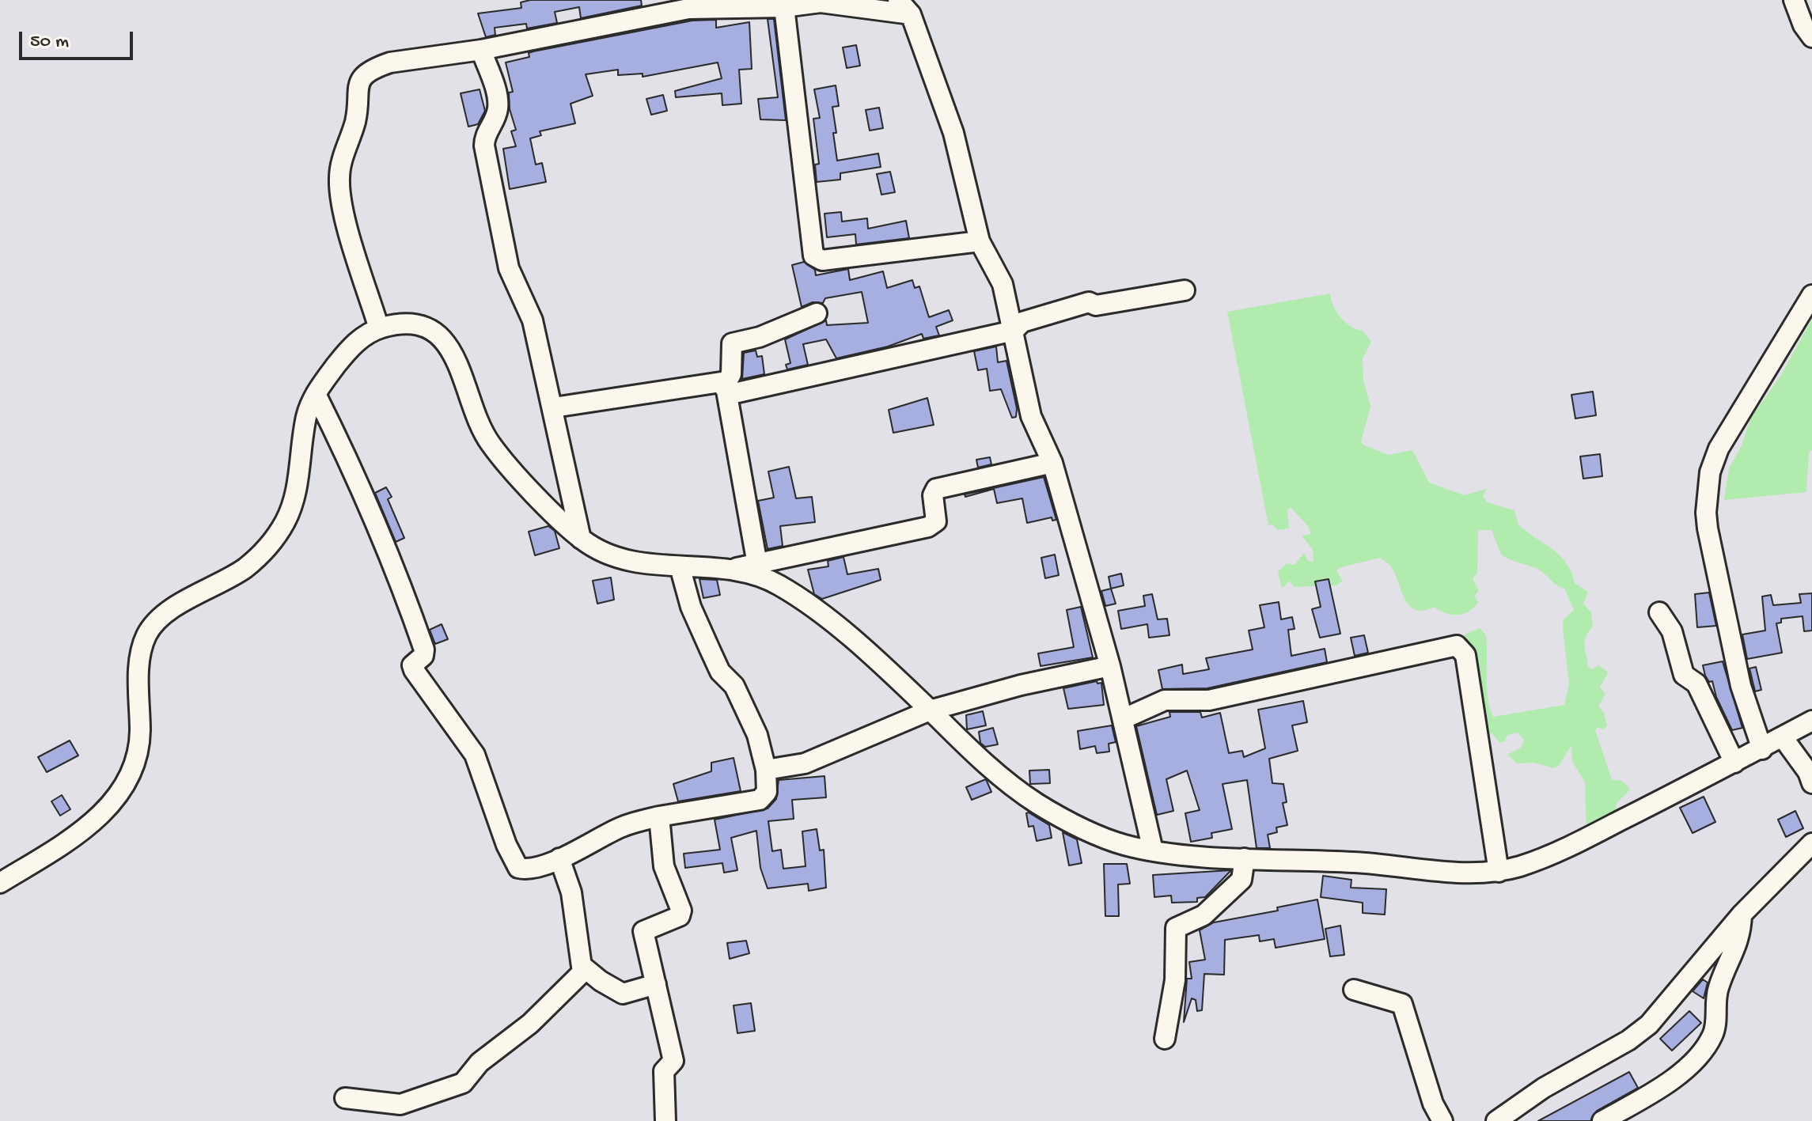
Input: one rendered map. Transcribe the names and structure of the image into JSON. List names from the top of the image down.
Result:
{
  "scale_bar": "50 m"
}
